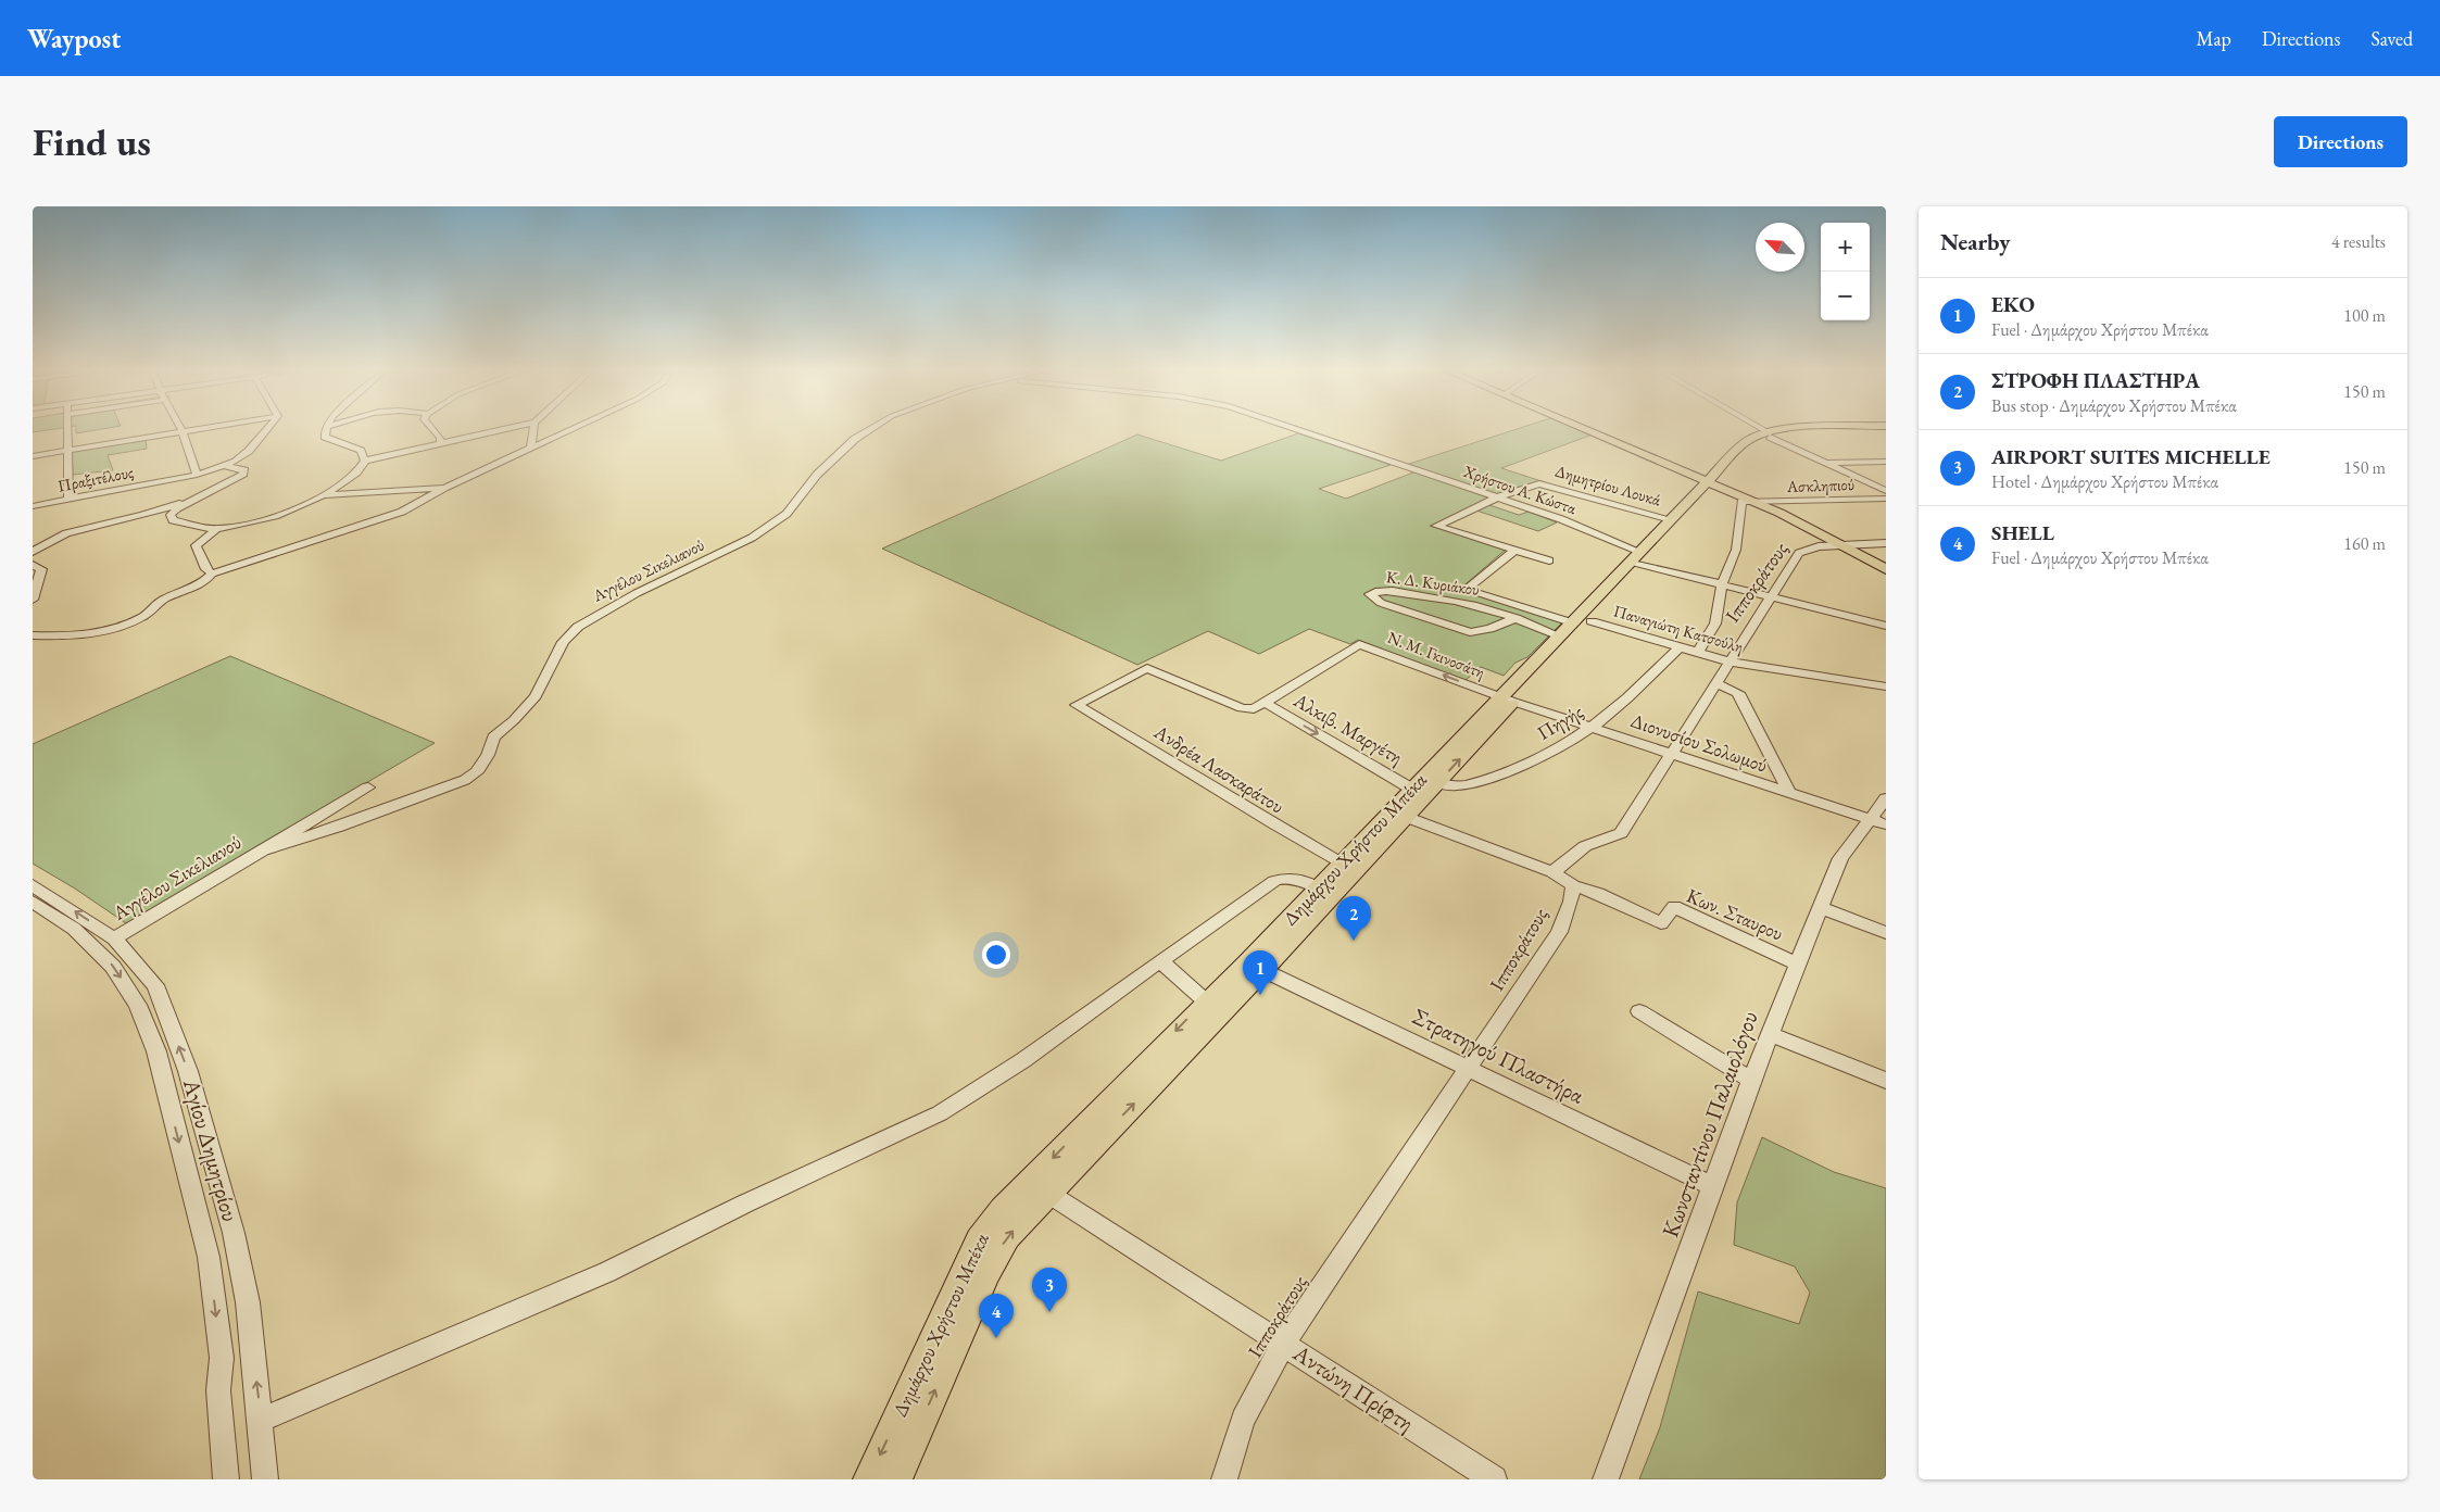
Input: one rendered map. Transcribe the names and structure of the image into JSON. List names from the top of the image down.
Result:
{
  "streets": {
    "main road": ["Δημάρχου Χρήστου Μπέκα"],
    "street": [
      "Πραξιτέλους",
      "Δημητρίου Λουκά",
      "Ασκληπιού",
      "Χρήστου Α. Κώστα",
      "Αγγέλου Σικελιανού",
      "Ιπποκράτους",
      "Κ. Δ. Κυριάκου",
      "Παναγιώτη Κατσούλη",
      "Ν. Μ. Γκινοσάτη",
      "Πηγής",
      "Αλκιβ. Μαργέτη",
      "Διονυσίου Σολωμού",
      "Ανδρέα Λασκαράτου",
      "Κων. Σταυρου",
      "Στρατηγού Πλαστήρα",
      "Κωνσταντίνου Παλαιολόγου",
      "Αγίου Δημητρίου",
      "Αντώνη Πρίφτη"
    ]
  },
  "crossings": [
    ["Δημητρίου Λουκά", "Χρήστου Α. Κώστα"],
    ["Δημητρίου Λουκά", "Δημάρχου Χρήστου Μπέκα"],
    ["Χρήστου Α. Κώστα", "Ιπποκράτους"],
    ["Χρήστου Α. Κώστα", "Δημάρχου Χρήστου Μπέκα"],
    ["Αγγέλου Σικελιανού", "Αγίου Δημητρίου"],
    ["Ιπποκράτους", "Παναγιώτη Κατσούλη"],
    ["Ιπποκράτους", "Διονυσίου Σολωμού"],
    ["Ιπποκράτους", "Κων. Σταυρου"],
    ["Ιπποκράτους", "Στρατηγού Πλαστήρα"],
    ["Ιπποκράτους", "Αντώνη Πρίφτη"],
    ["Κ. Δ. Κυριάκου", "Παναγιώτη Κατσούλη"],
    ["Κ. Δ. Κυριάκου", "Δημάρχου Χρήστου Μπέκα"],
    ["Παναγιώτη Κατσούλη", "Πηγής"],
    ["Παναγιώτη Κατσούλη", "Δημάρχου Χρήστου Μπέκα"],
    ["Ν. Μ. Γκινοσάτη", "Αλκιβ. Μαργέτη"],
    ["Ν. Μ. Γκινοσάτη", "Διονυσίου Σολωμού"],
    ["Ν. Μ. Γκινοσάτη", "Ανδρέα Λασκαράτου"],
    ["Ν. Μ. Γκινοσάτη", "Δημάρχου Χρήστου Μπέκα"],
    ["Πηγής", "Διονυσίου Σολωμού"],
    ["Πηγής", "Δημάρχου Χρήστου Μπέκα"],
    ["Αλκιβ. Μαργέτη", "Ανδρέα Λασκαράτου"],
    ["Αλκιβ. Μαργέτη", "Δημάρχου Χρήστου Μπέκα"],
    ["Διονυσίου Σολωμού", "Δημάρχου Χρήστου Μπέκα"],
    ["Διονυσίου Σολωμού", "Κωνσταντίνου Παλαιολόγου"],
    ["Ανδρέα Λασκαράτου", "Δημάρχου Χρήστου Μπέκα"],
    ["Δημάρχου Χρήστου Μπέκα", "Στρατηγού Πλαστήρα"],
    ["Δημάρχου Χρήστου Μπέκα", "Αντώνη Πρίφτη"],
    ["Κων. Σταυρου", "Κωνσταντίνου Παλαιολόγου"],
    ["Στρατηγού Πλαστήρα", "Κωνσταντίνου Παλαιολόγου"]
  ],
  "one_way": ["Ν. Μ. Γκινοσάτη", "Αλκιβ. Μαργέτη"],
  "north": "top left",
  "page": {
    "header": "Waypost",
    "nav": ["Map", "Directions", "Saved"],
    "buttons": "Directions",
    "title": "Find us",
    "heading": ["Nearby", "4 results"],
    "map_buttons": ["+", "−"],
    "list": [
      {
        "mark": "1",
        "name": "ΕΚΟ",
        "note": "Fuel · Δημάρχου Χρήστου Μπέκα",
        "value": "100 m"
      },
      {
        "mark": "2",
        "name": "ΣΤΡΟΦΗ ΠΛΑΣΤΗΡΑ",
        "note": "Bus stop · Δημάρχου Χρήστου Μπέκα",
        "value": "150 m"
      },
      {
        "mark": "3",
        "name": "AIRPORT SUITES MICHELLE",
        "note": "Hotel · Δημάρχου Χρήστου Μπέκα",
        "value": "150 m"
      },
      {
        "mark": "4",
        "name": "SHELL",
        "note": "Fuel · Δημάρχου Χρήστου Μπέκα",
        "value": "160 m"
      }
    ],
    "pins": [
      "2",
      "1",
      "3",
      "4"
    ]
  }
}
